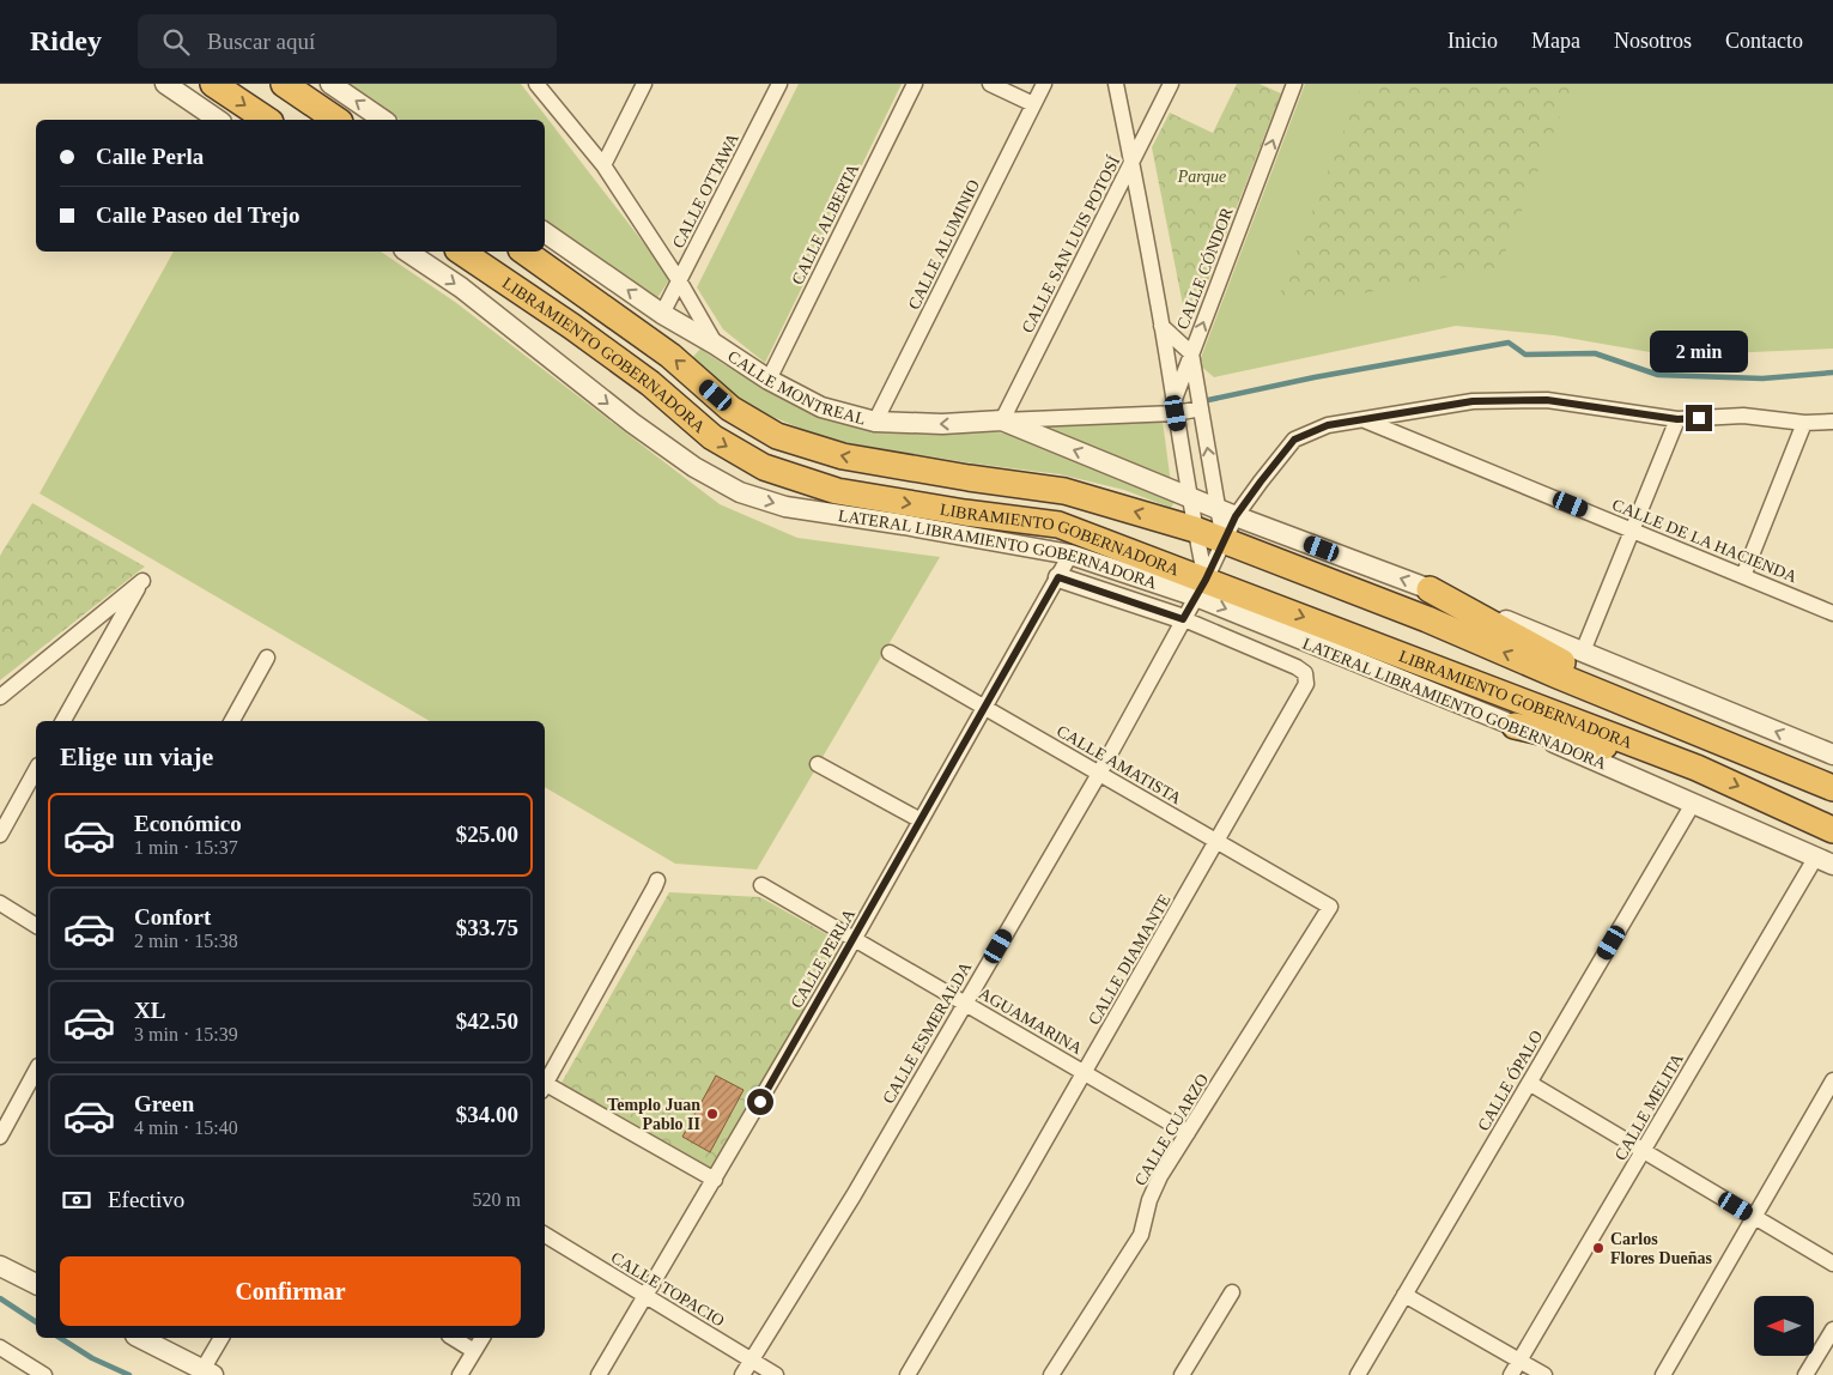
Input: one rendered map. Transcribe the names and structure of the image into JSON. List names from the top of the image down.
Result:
{
  "streets": {
    "highway": ["LIBRAMIENTO GOBERNADORA"],
    "street": [
      "CALLE OTTAWA",
      "CALLE ALBERTA",
      "CALLE ALUMINIO",
      "CALLE SAN LUIS POTOSÍ",
      "CALLE CÓNDOR",
      "CALLE MONTREAL",
      "CALLE DE LA HACIENDA",
      "LATERAL LIBRAMIENTO GOBERNADORA",
      "CALLE AMATISTA",
      "CALLE PERLA",
      "CALLE DIAMANTE",
      "AGUAMARINA",
      "CALLE ESMERALDA",
      "CALLE ÓPALO",
      "CALLE MELITA",
      "CALLE CUARZO",
      "CALLE TOPACIO"
    ]
  },
  "crossings": [
    ["CALLE OTTAWA", "CALLE MONTREAL"],
    ["CALLE ALBERTA", "CALLE MONTREAL"],
    ["CALLE ALUMINIO", "CALLE MONTREAL"],
    ["CALLE SAN LUIS POTOSÍ", "CALLE MONTREAL"],
    ["CALLE CÓNDOR", "CALLE MONTREAL"],
    ["LIBRAMIENTO GOBERNADORA", "LATERAL LIBRAMIENTO GOBERNADORA"],
    ["LIBRAMIENTO GOBERNADORA", "CALLE ESMERALDA"],
    ["CALLE DE LA HACIENDA", "CALLE ESMERALDA"],
    ["LATERAL LIBRAMIENTO GOBERNADORA", "CALLE PERLA"],
    ["LATERAL LIBRAMIENTO GOBERNADORA", "CALLE ESMERALDA"],
    ["LATERAL LIBRAMIENTO GOBERNADORA", "CALLE ÓPALO"],
    ["LATERAL LIBRAMIENTO GOBERNADORA", "CALLE MELITA"],
    ["CALLE AMATISTA", "CALLE PERLA"],
    ["CALLE AMATISTA", "CALLE DIAMANTE"],
    ["CALLE AMATISTA", "CALLE ESMERALDA"],
    ["CALLE AMATISTA", "CALLE CUARZO"],
    ["CALLE PERLA", "AGUAMARINA"],
    ["CALLE PERLA", "CALLE TOPACIO"],
    ["CALLE DIAMANTE", "AGUAMARINA"],
    ["CALLE DIAMANTE", "CALLE ESMERALDA"],
    ["AGUAMARINA", "CALLE ESMERALDA"],
    ["AGUAMARINA", "CALLE CUARZO"],
    ["CALLE ESMERALDA", "CALLE TOPACIO"]
  ],
  "one_way": ["CALLE CÓNDOR"],
  "parks": ["Parque"],
  "places": ["Templo Juan Pablo II", "Carlos Flores Dueñas"],
  "north": "left",
  "page": {
    "header": "Ridey",
    "search": "Buscar aquí",
    "nav": [
      "Inicio",
      "Mapa",
      "Nosotros",
      "Contacto"
    ],
    "banner": ["Calle Perla", "Calle Paseo del Trejo"],
    "bubble": "2 min",
    "heading": "Elige un viaje",
    "list": [
      {
        "name": "Económico",
        "note": "1 min · 15:37",
        "value": "$25.00"
      },
      {
        "name": "Confort",
        "note": "2 min · 15:38",
        "value": "$33.75"
      },
      {
        "name": "XL",
        "note": "3 min · 15:39",
        "value": "$42.50"
      },
      {
        "name": "Green",
        "note": "4 min · 15:40",
        "value": "$34.00"
      }
    ],
    "pay": ["Efectivo", "520 m"],
    "buttons": "Confirmar"
  }
}
